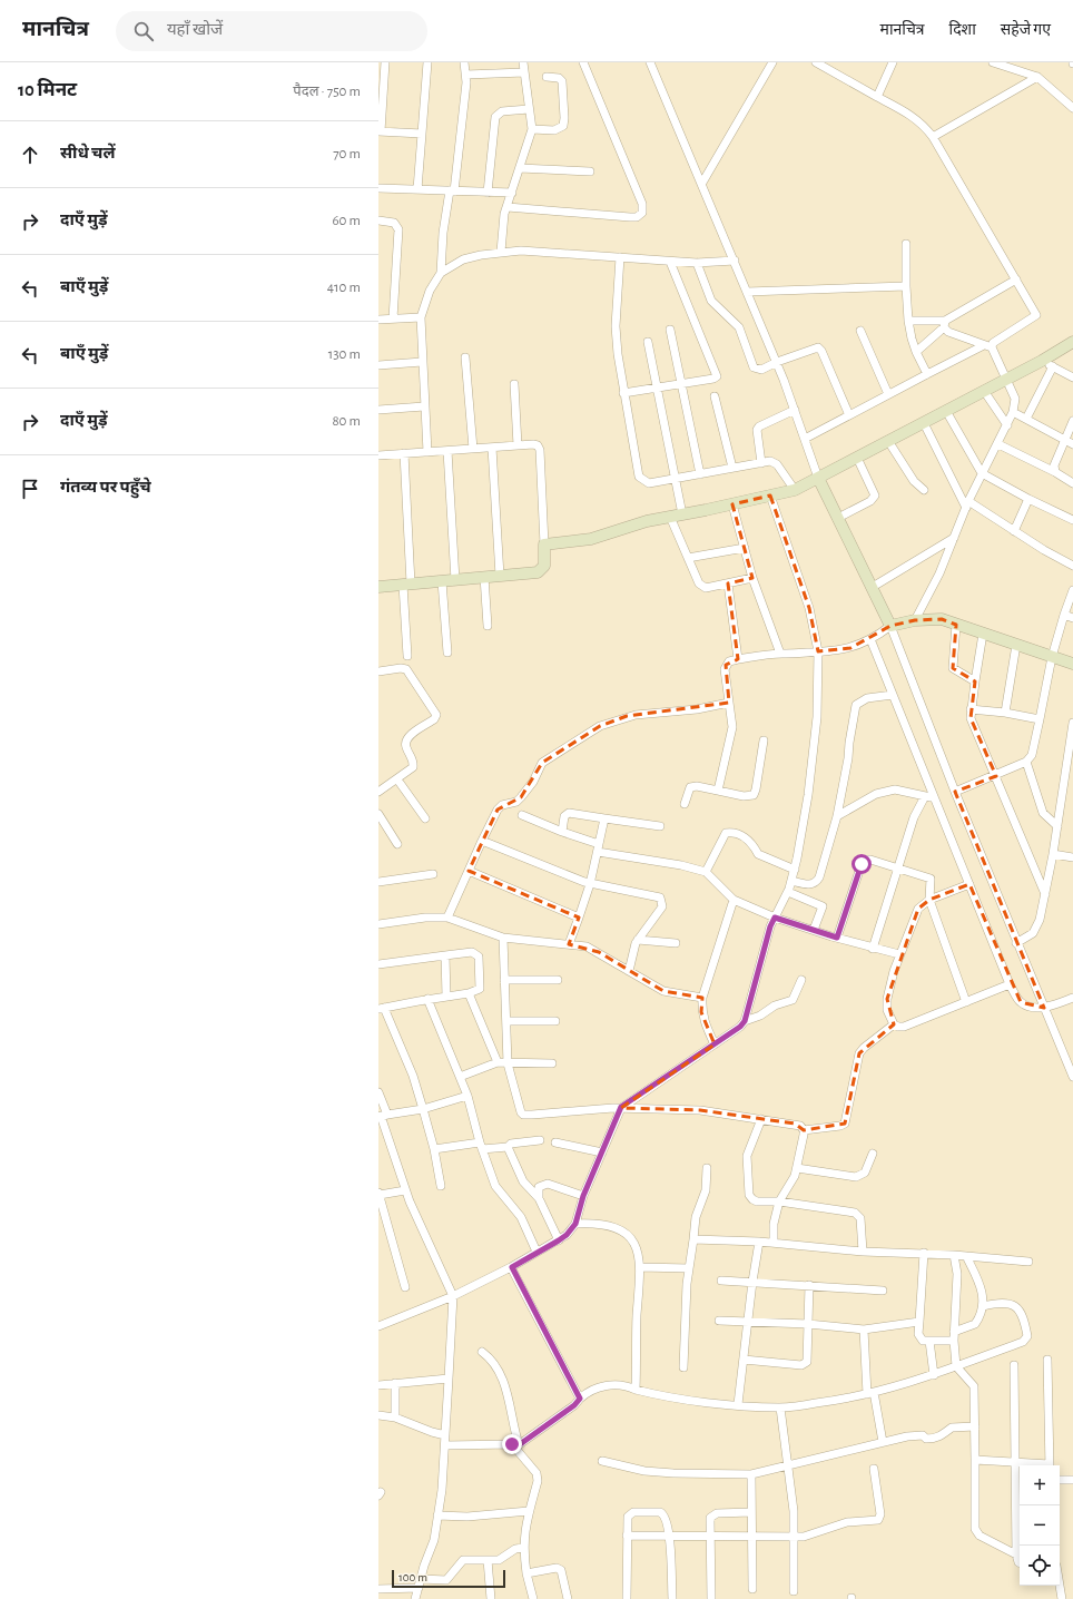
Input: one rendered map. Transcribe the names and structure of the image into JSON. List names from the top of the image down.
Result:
{
  "scale_bar": "100 m",
  "page": {
    "header": "मानचित्र",
    "search": "यहाँ खोजें",
    "nav": ["मानचित्र", "दिशा", "सहेजे गए"],
    "heading": ["10 मिनट", "पैदल · 750 m"],
    "list": [
      ["सीधे चलें", "70 m"],
      ["दाएँ मुड़ें", "60 m"],
      ["बाएँ मुड़ें", "410 m"],
      ["बाएँ मुड़ें", "130 m"],
      ["दाएँ मुड़ें", "80 m"],
      "गंतव्य पर पहुँचे"
    ],
    "map_buttons": ["+", "−"],
    "scale": "100 m"
  }
}
